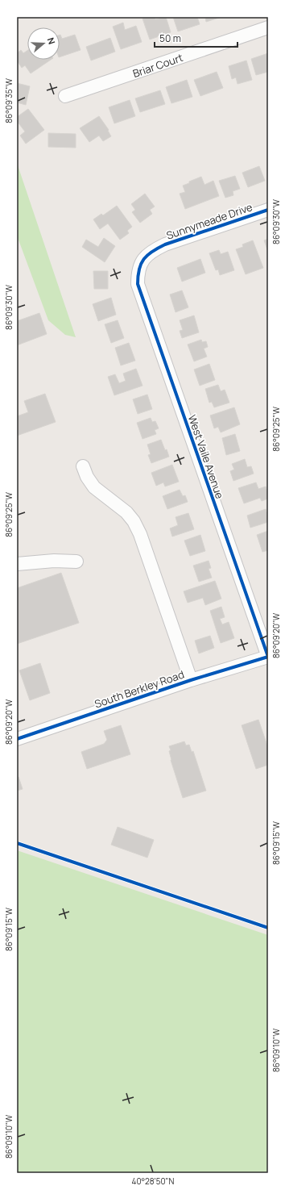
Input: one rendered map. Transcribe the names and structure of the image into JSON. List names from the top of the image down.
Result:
{
  "streets": {
    "street": [
      "Briar Court",
      "Sunnymeade Drive",
      "West Vaile Avenue",
      "South Berkley Road"
    ]
  },
  "crossings": [
    ["Sunnymeade Drive", "West Vaile Avenue"],
    ["West Vaile Avenue", "South Berkley Road"]
  ],
  "scale_bar": "50 m",
  "north": "right",
  "coordinates": [
    "86°09'35\"W",
    "86°09'30\"W",
    "86°09'25\"W",
    "86°09'20\"W",
    "86°09'15\"W",
    "86°09'10\"W",
    "40°28'50\"N"
  ]
}
